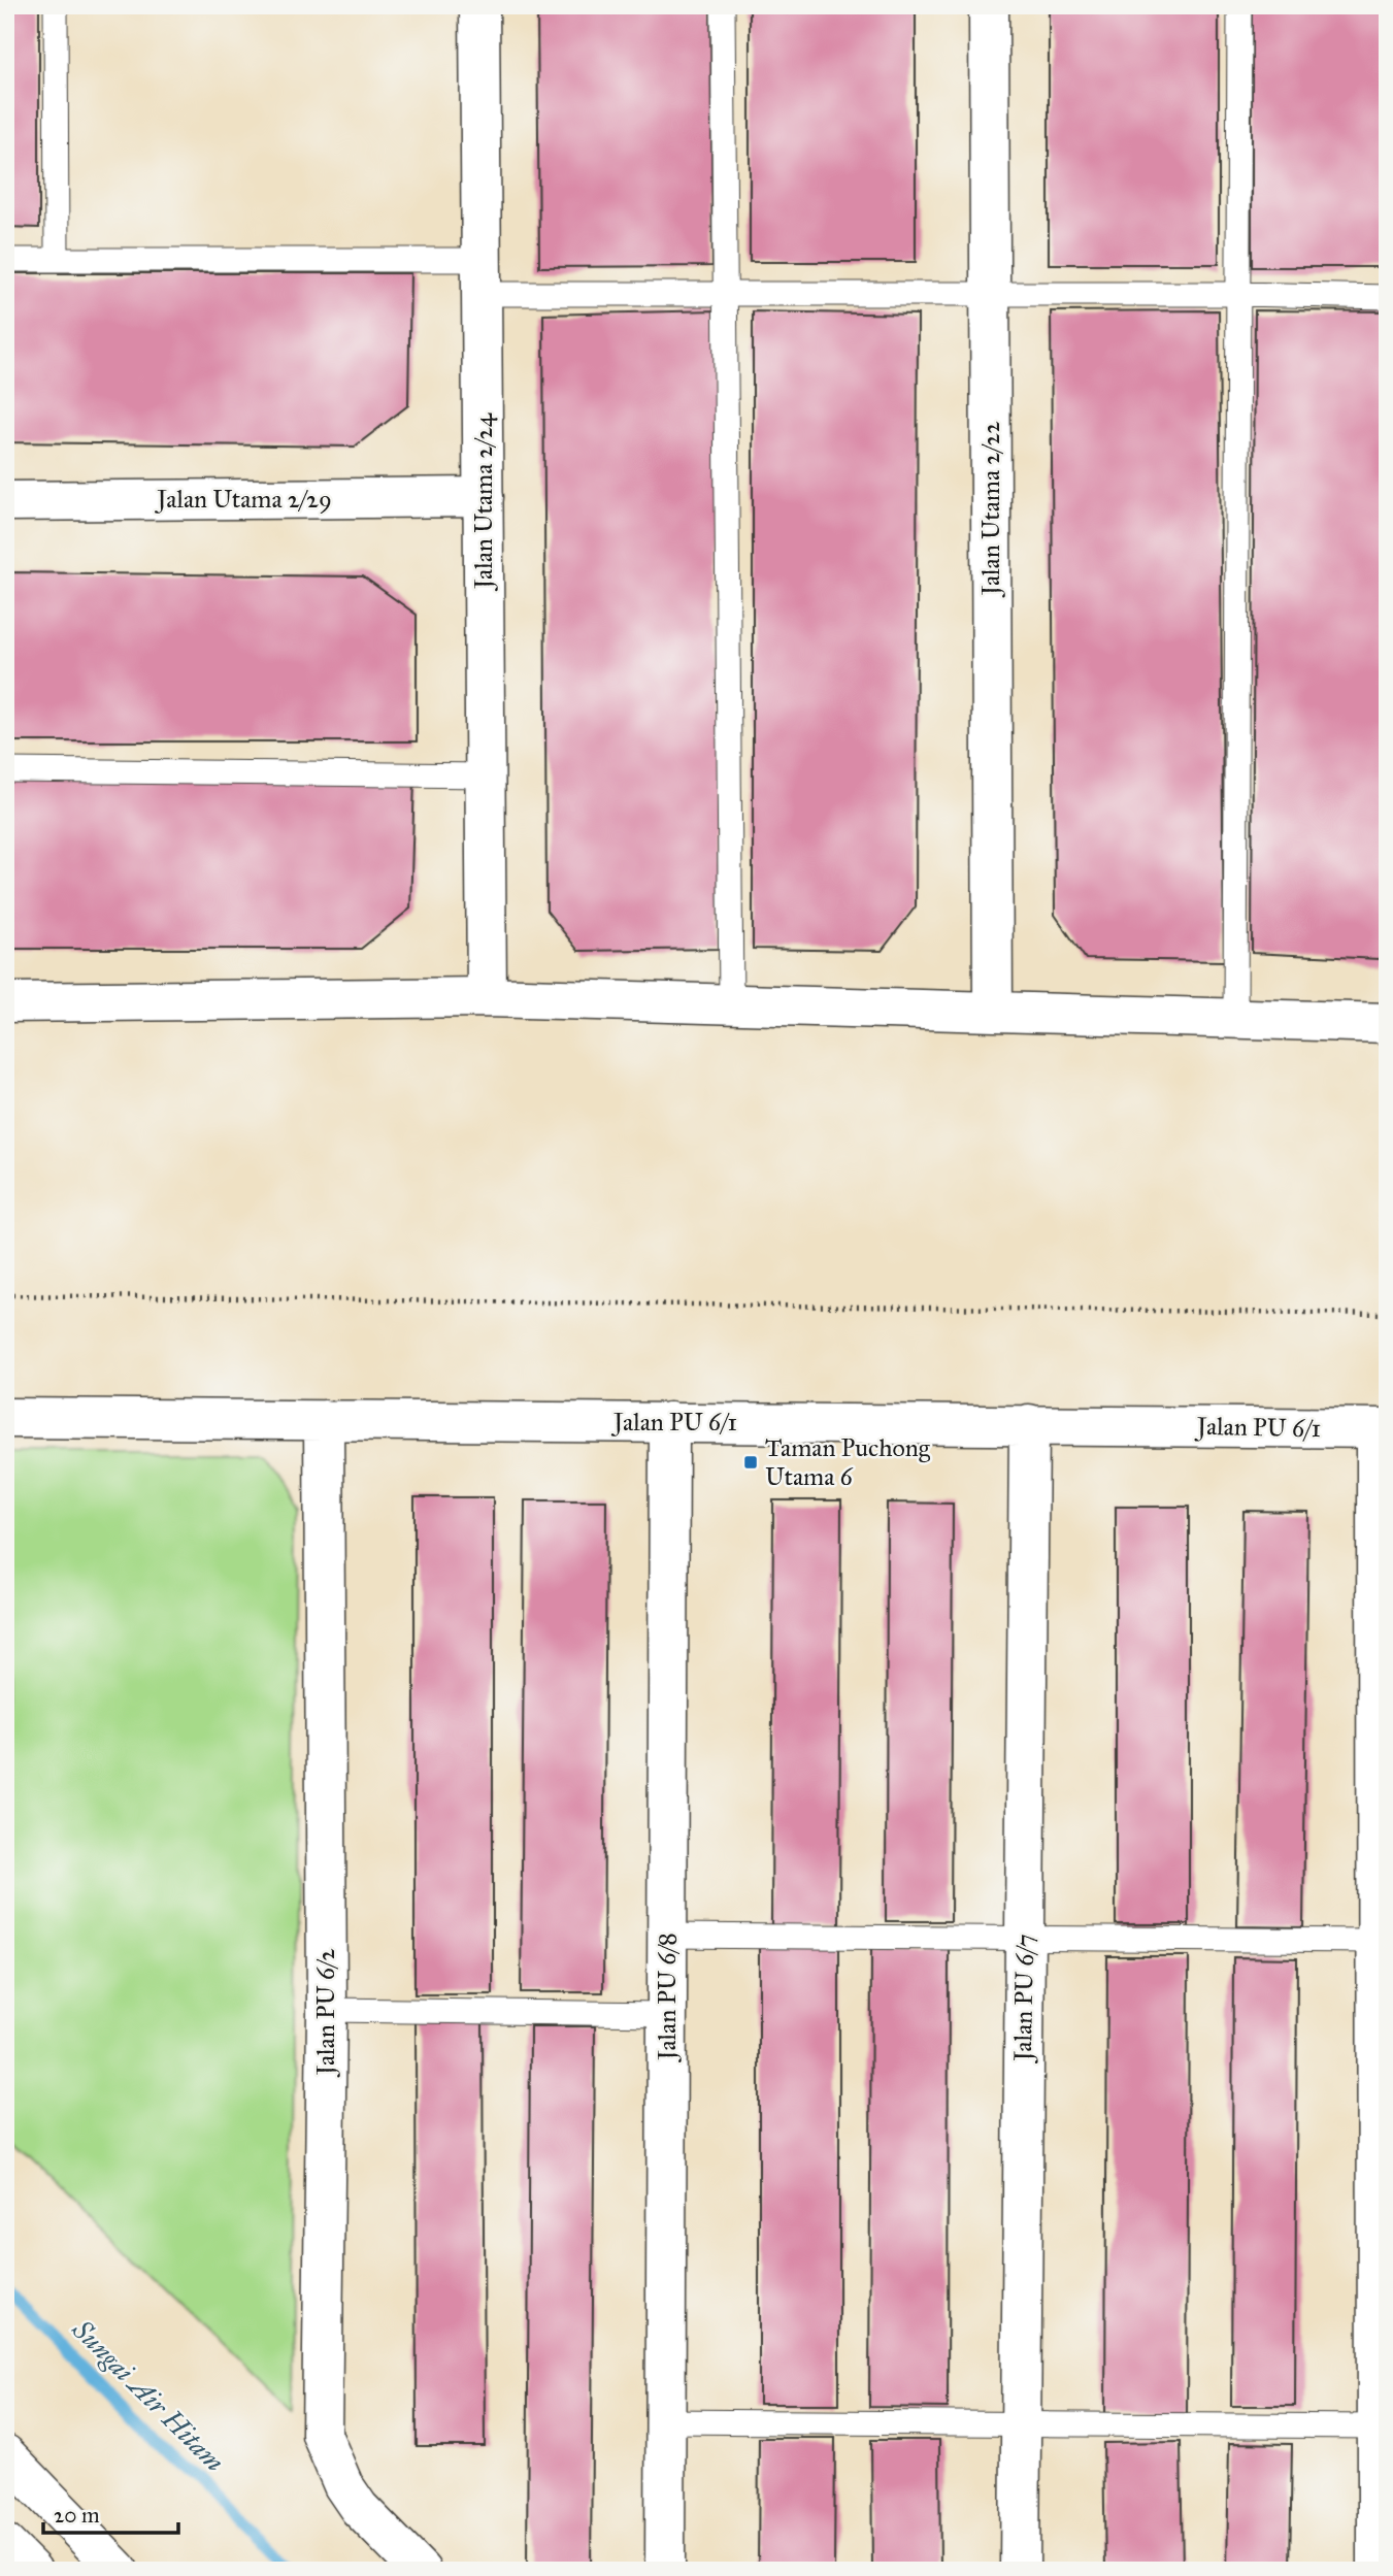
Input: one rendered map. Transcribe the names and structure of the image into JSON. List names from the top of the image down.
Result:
{
  "streets": {
    "street": [
      "Jalan Utama 2/29",
      "Jalan Utama 2/24",
      "Jalan Utama 2/22",
      "Jalan PU 6/1",
      "Jalan PU 6/8",
      "Jalan PU 6/7",
      "Jalan PU 6/2"
    ]
  },
  "crossings": [
    ["Jalan Utama 2/29", "Jalan Utama 2/24"],
    ["Jalan PU 6/1", "Jalan PU 6/8"],
    ["Jalan PU 6/1", "Jalan PU 6/7"],
    ["Jalan PU 6/1", "Jalan PU 6/2"]
  ],
  "water": ["Sungai Air Hitam"],
  "places": {
    "transit": ["Taman Puchong Utama 6"]
  },
  "scale_bar": "20 m"
}
